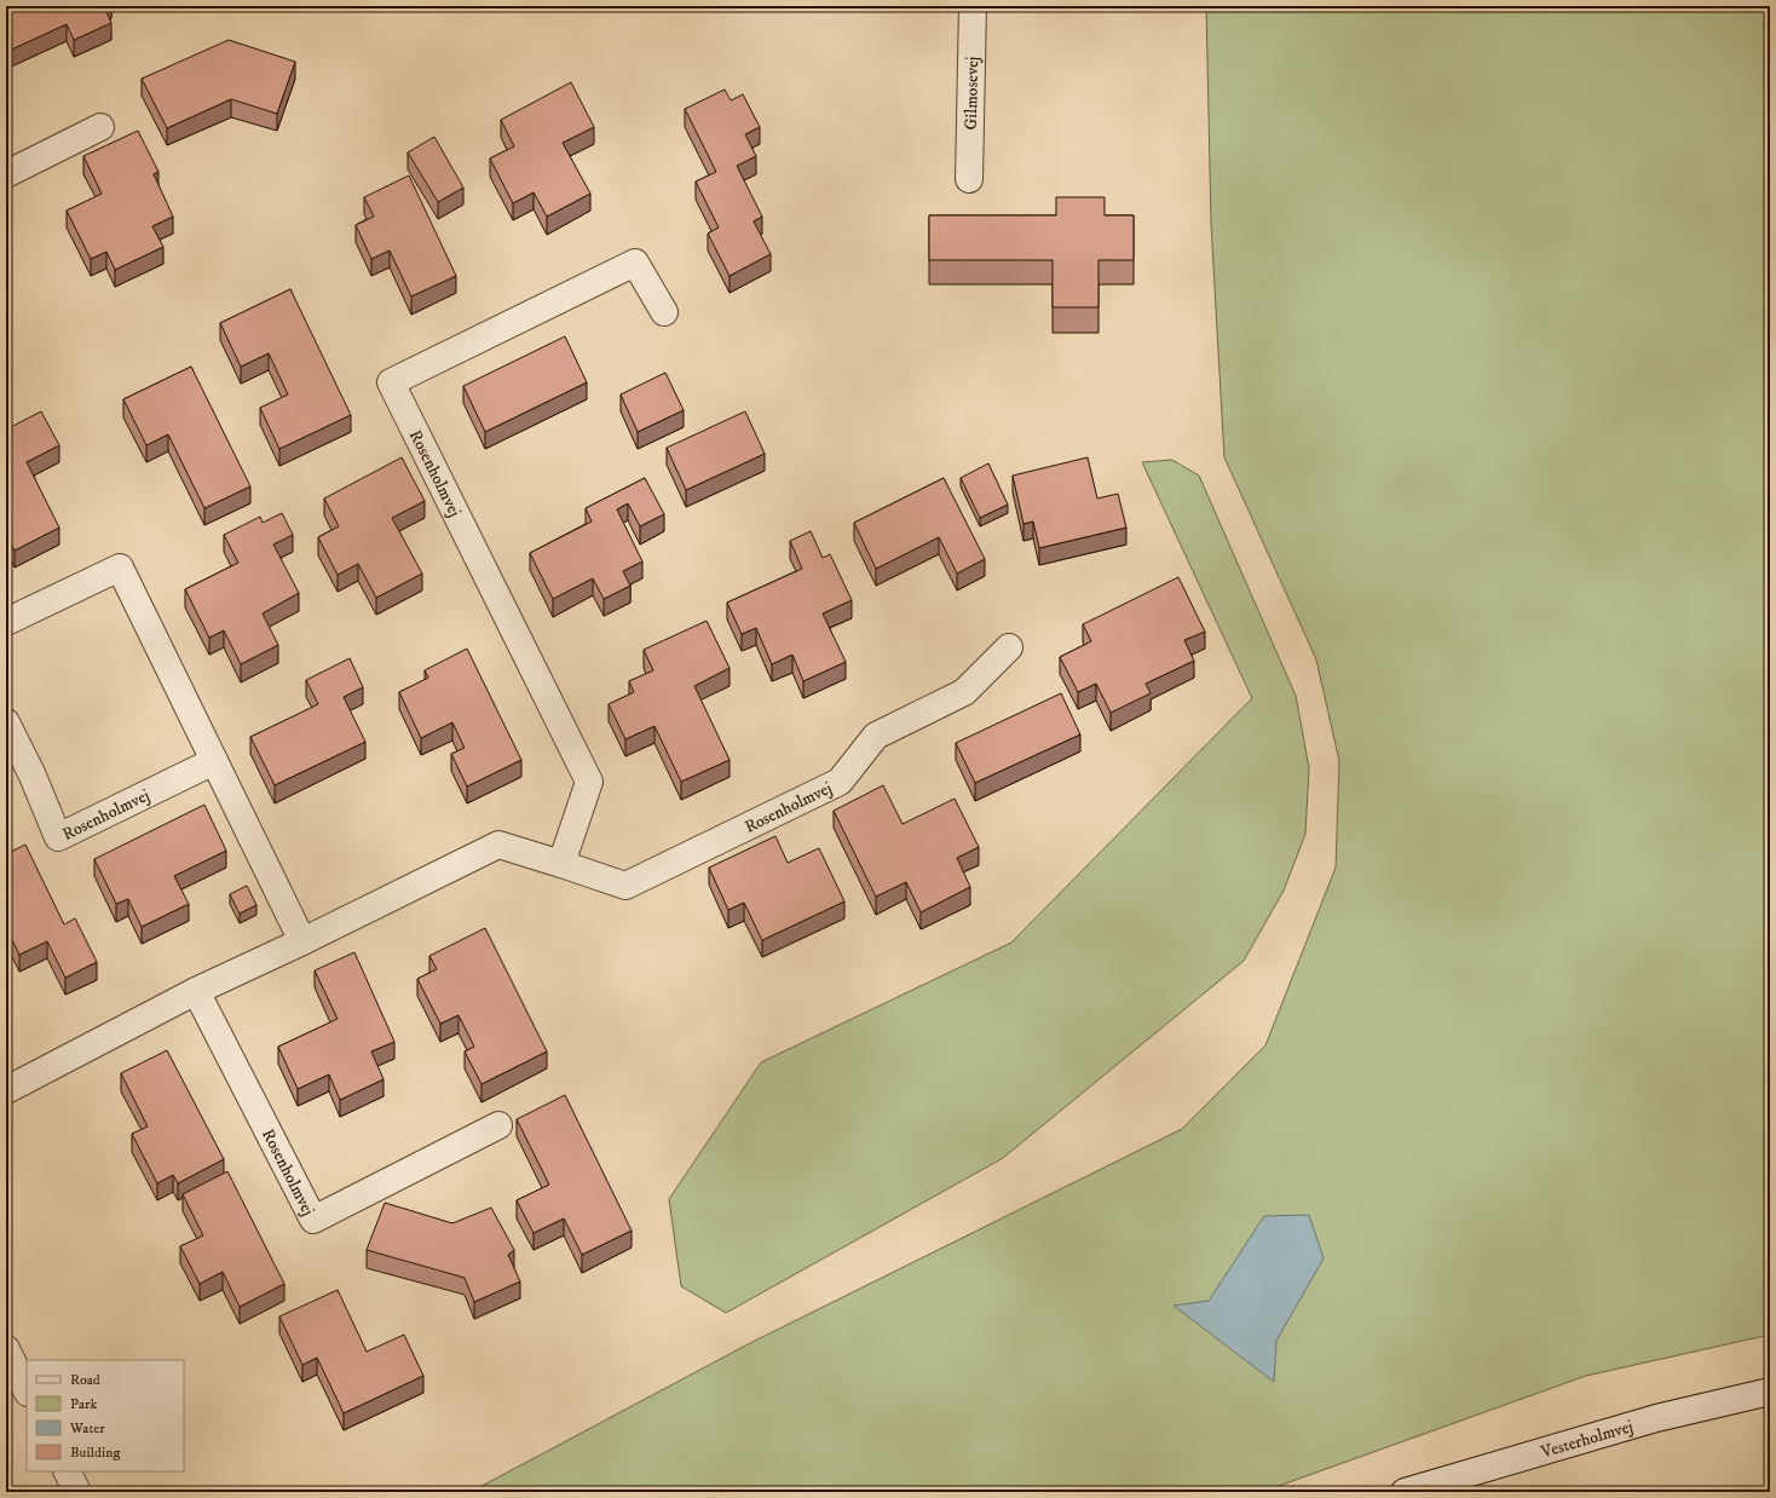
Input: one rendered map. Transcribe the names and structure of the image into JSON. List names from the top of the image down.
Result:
{
  "streets": {
    "street": ["Gilmosevej", "Rosenholmvej", "Vesterholmvej"]
  },
  "legend": [
    "Road",
    "Park",
    "Water",
    "Building"
  ]
}
